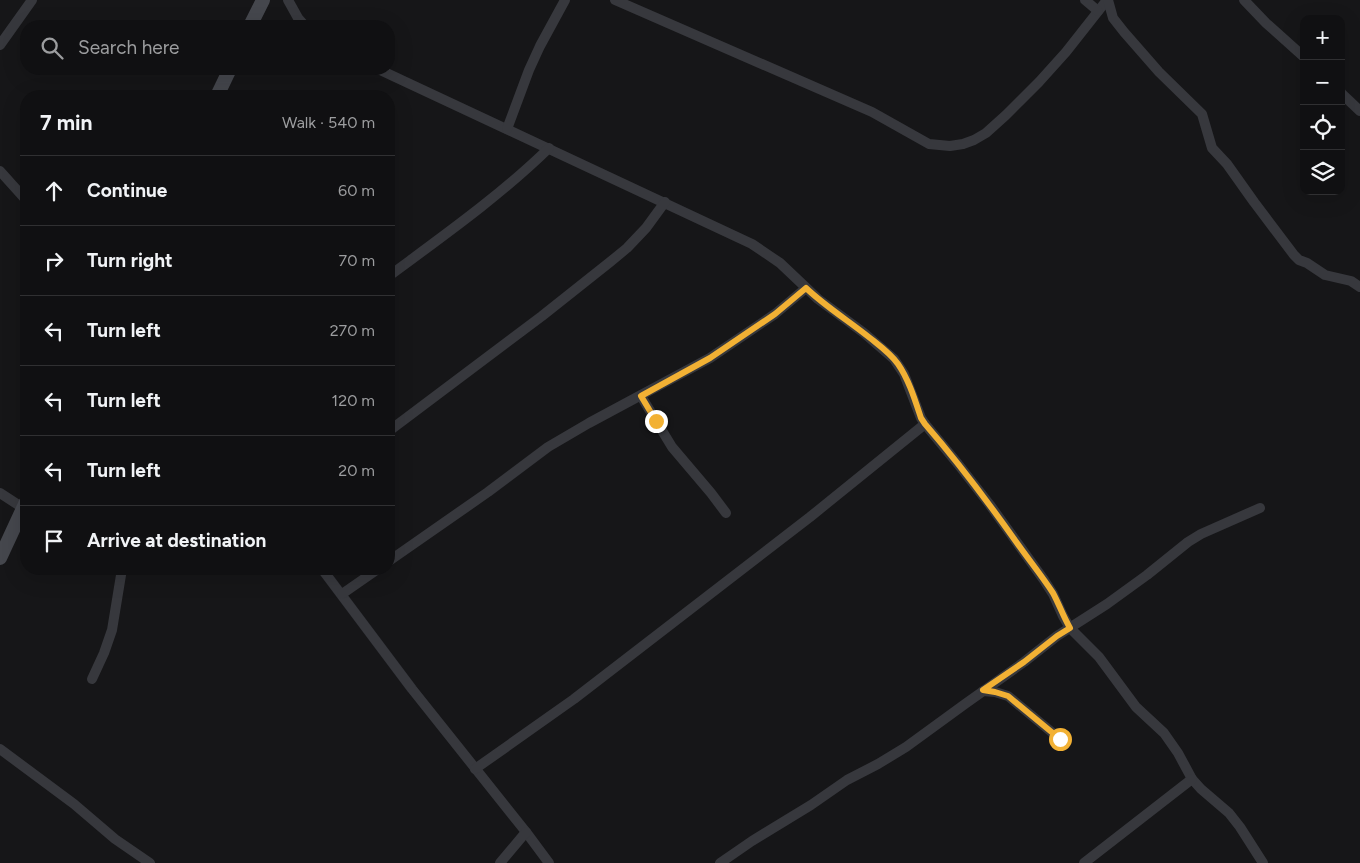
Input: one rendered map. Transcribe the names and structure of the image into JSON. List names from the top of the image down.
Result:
{
  "page": {
    "map_buttons": ["+", "−"],
    "search": "Search here",
    "heading": ["7 min", "Walk · 540 m"],
    "list": [
      ["Continue", "60 m"],
      ["Turn right", "70 m"],
      ["Turn left", "270 m"],
      ["Turn left", "120 m"],
      ["Turn left", "20 m"],
      "Arrive at destination"
    ]
  }
}
